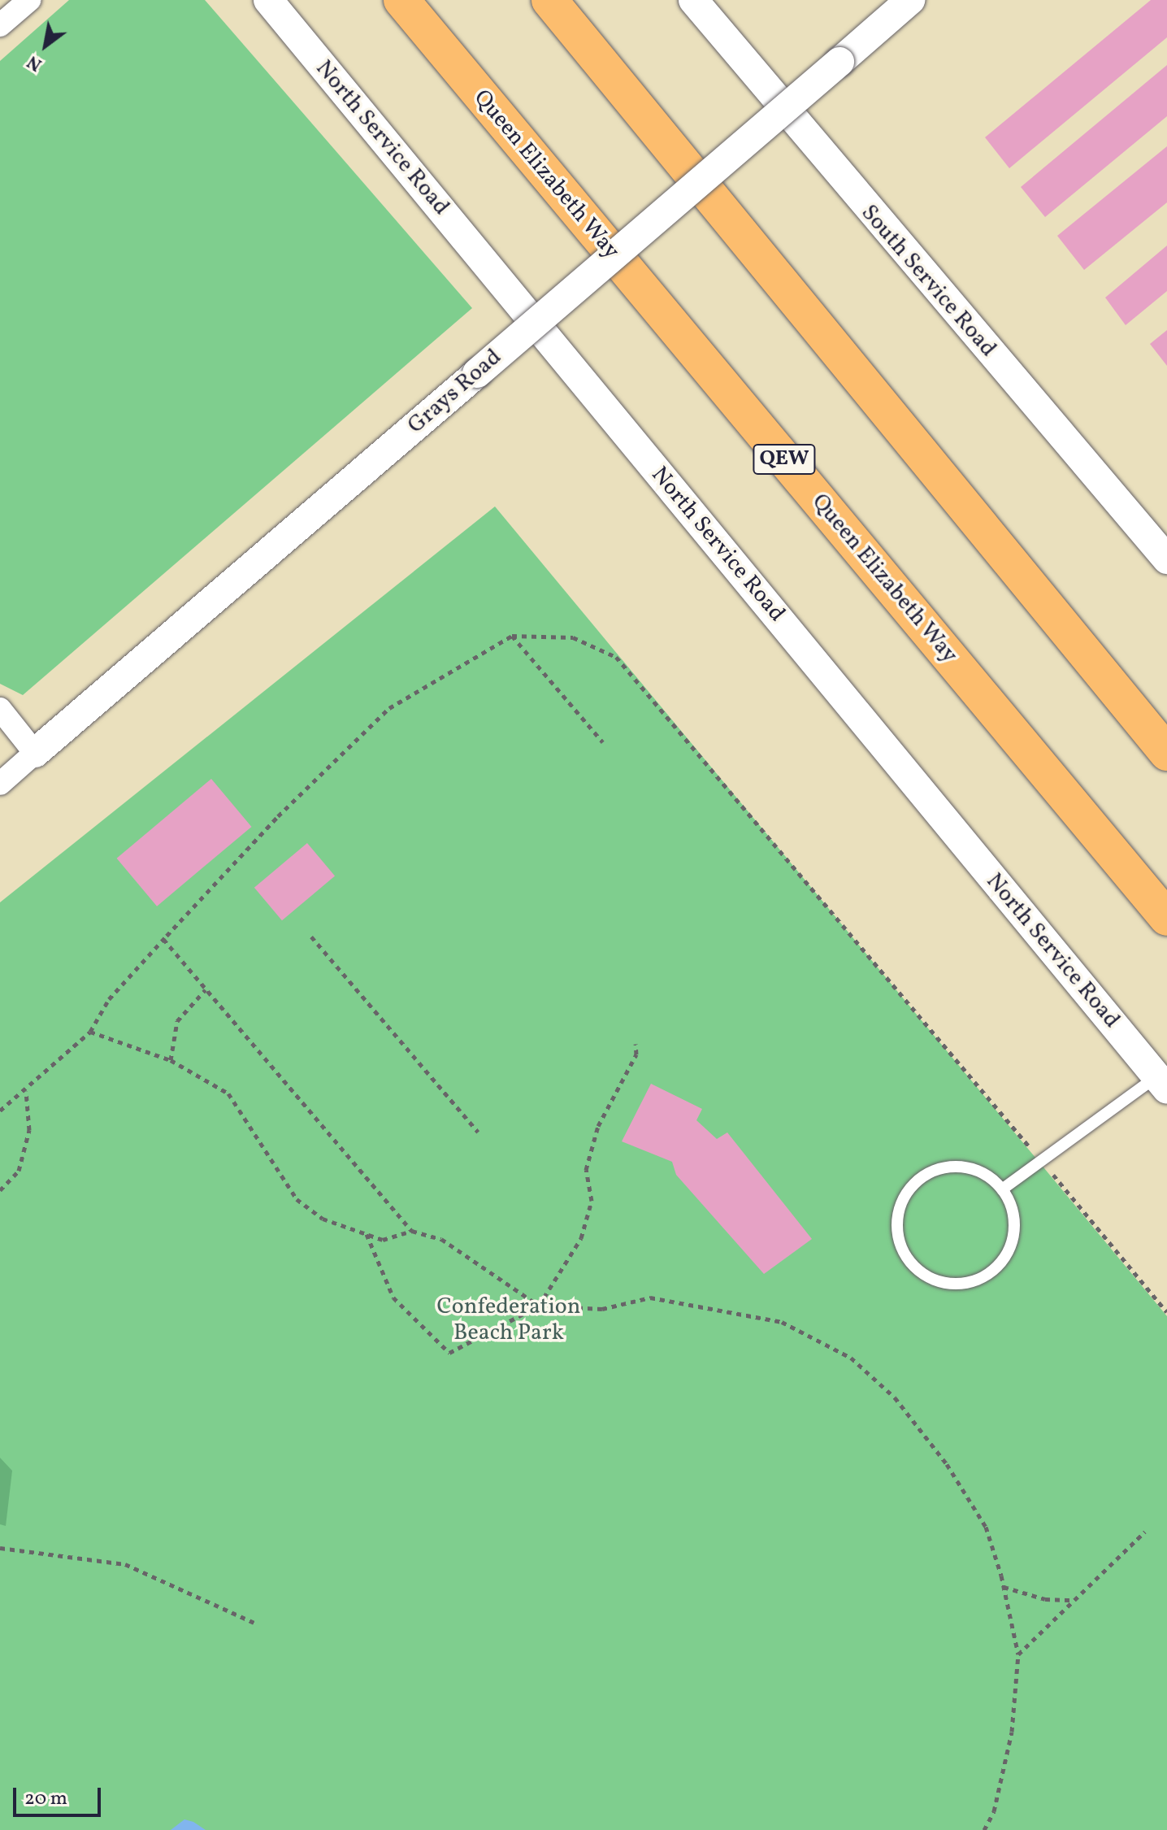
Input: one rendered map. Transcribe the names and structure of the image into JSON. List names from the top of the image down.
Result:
{
  "streets": {
    "highway": ["Queen Elizabeth Way", "QEW"],
    "street": ["North Service Road", "South Service Road", "Grays Road"]
  },
  "parks": ["Confederation Beach Park"],
  "scale_bar": "20 m",
  "north": "bottom left"
}
